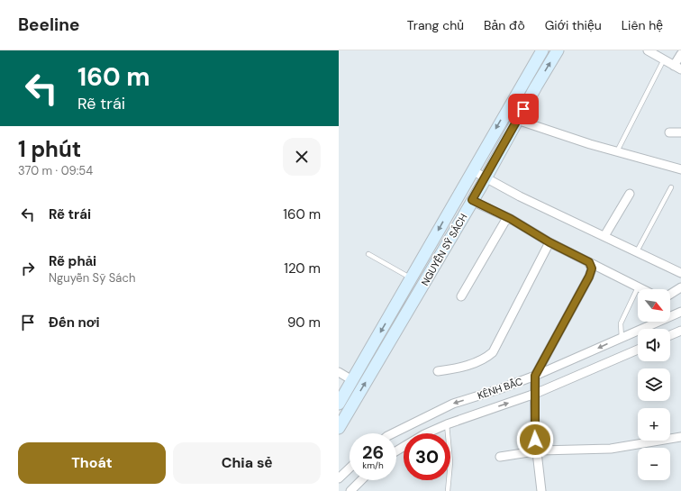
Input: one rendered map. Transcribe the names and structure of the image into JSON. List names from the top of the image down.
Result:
{
  "streets": {
    "main road": ["NGUYỄN SỸ SÁCH"],
    "street": ["KÊNH BẮC"]
  },
  "north": "bottom right",
  "page": {
    "header": "Beeline",
    "nav": [
      "Trang chủ",
      "Bản đồ",
      "Giới thiệu",
      "Liên hệ"
    ],
    "turn": ["160 m", "Rẽ trái"],
    "heading": ["1 phút", "370 m · 09:54"],
    "list": [
      {
        "name": "Rẽ trái",
        "value": "160 m"
      },
      {
        "name": "Rẽ phải",
        "note": "Nguyễn Sỹ Sách",
        "value": "120 m"
      },
      {
        "name": "Đến nơi",
        "value": "90 m"
      }
    ],
    "map_buttons": ["+", "−"],
    "speed": "26 km/h",
    "limit": "30",
    "buttons": ["Thoát", "Chia sẻ"]
  }
}
